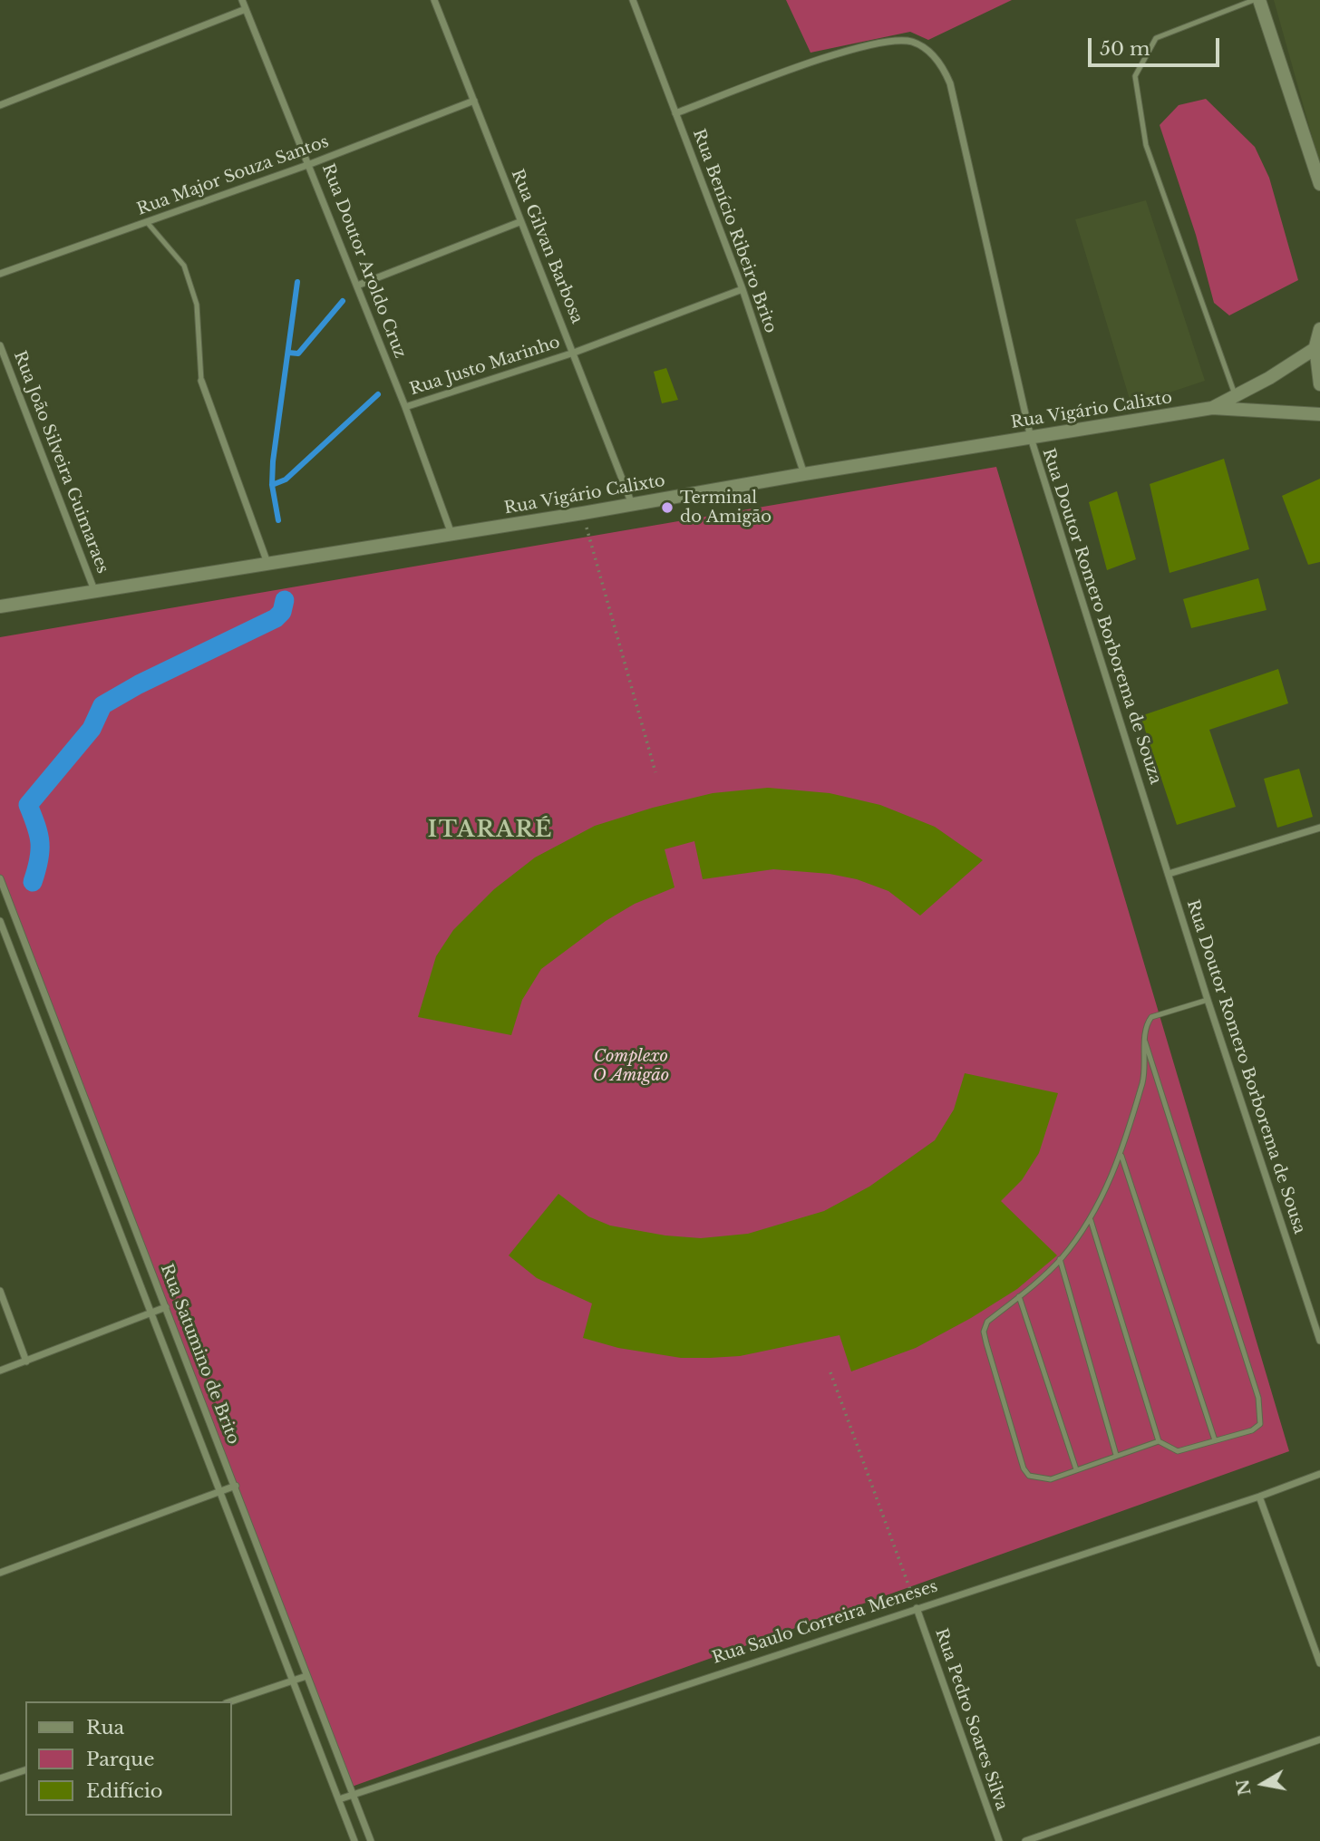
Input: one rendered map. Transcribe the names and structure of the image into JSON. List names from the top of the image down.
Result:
{
  "streets": {
    "main road": ["Rua Vigário Calixto"],
    "street": [
      "Rua Major Souza Santos",
      "Rua Benício Ribeiro Brito",
      "Rua Gilvan Barbosa",
      "Rua Doutor Aroldo Cruz",
      "Rua Justo Marinho",
      "Rua João Silveira Guimaraes",
      "Rua Doutor Romero Borborema de Souza",
      "Rua Doutor Romero Borborema de Sousa",
      "Rua Satumino de Brito",
      "Rua Saulo Correira Meneses",
      "Rua Pedro Soares Silva"
    ]
  },
  "crossings": [
    ["Rua Major Souza Santos", "Rua Gilvan Barbosa"],
    ["Rua Major Souza Santos", "Rua Doutor Aroldo Cruz"],
    ["Rua Benício Ribeiro Brito", "Rua Justo Marinho"],
    ["Rua Benício Ribeiro Brito", "Rua Vigário Calixto"],
    ["Rua Benício Ribeiro Brito", "Rua Doutor Romero Borborema de Souza"],
    ["Rua Gilvan Barbosa", "Rua Justo Marinho"],
    ["Rua Gilvan Barbosa", "Rua Vigário Calixto"],
    ["Rua Doutor Aroldo Cruz", "Rua Justo Marinho"],
    ["Rua Doutor Aroldo Cruz", "Rua Vigário Calixto"],
    ["Rua Vigário Calixto", "Rua João Silveira Guimaraes"],
    ["Rua Vigário Calixto", "Rua Doutor Romero Borborema de Souza"],
    ["Rua Doutor Romero Borborema de Souza", "Rua Doutor Romero Borborema de Sousa"],
    ["Rua Satumino de Brito", "Rua Saulo Correira Meneses"],
    ["Rua Saulo Correira Meneses", "Rua Pedro Soares Silva"]
  ],
  "districts": ["ITARARÉ"],
  "parks": ["Complexo O Amigão"],
  "places": ["Terminal do Amigão"],
  "legend": ["Rua", "Parque", "Edifício"],
  "scale_bar": "50 m",
  "north": "left"
}
